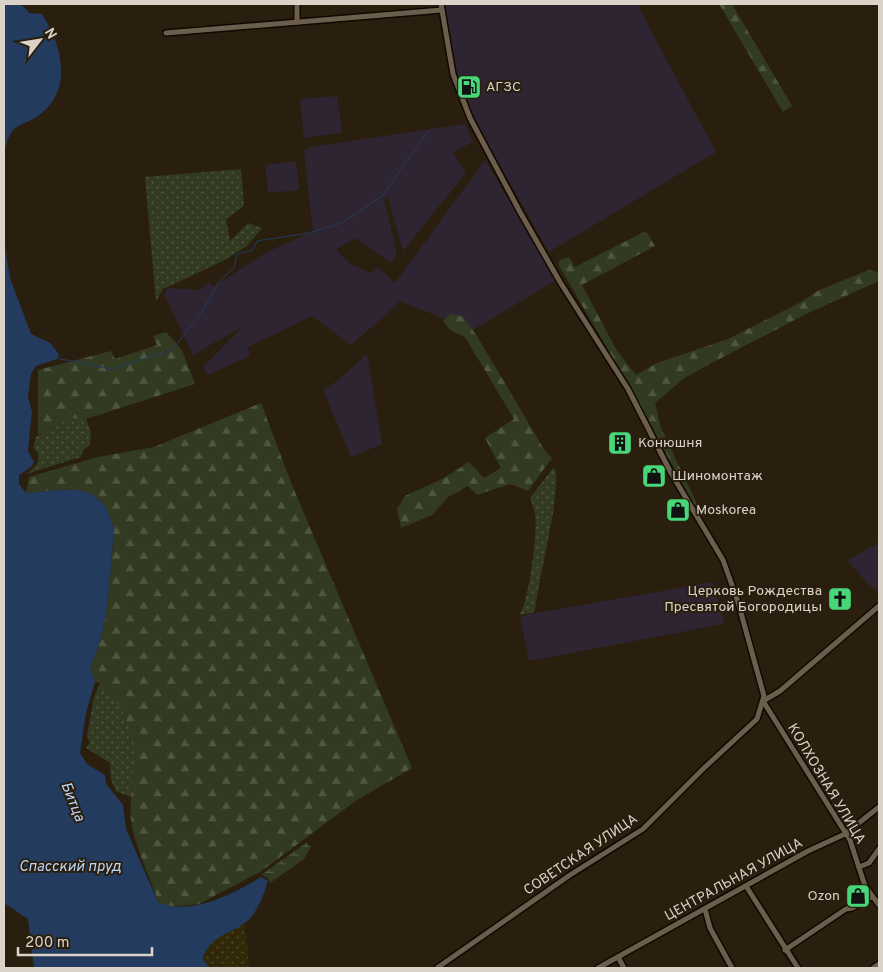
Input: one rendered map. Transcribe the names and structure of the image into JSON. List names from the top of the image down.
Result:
{
  "streets": {
    "street": ["КОЛХОЗНАЯ УЛИЦА", "СОВЕТСКАЯ УЛИЦА", "ЦЕНТРАЛЬНАЯ УЛИЦА"]
  },
  "crossings": [
    ["КОЛХОЗНАЯ УЛИЦА", "СОВЕТСКАЯ УЛИЦА"],
    ["КОЛХОЗНАЯ УЛИЦА", "ЦЕНТРАЛЬНАЯ УЛИЦА"]
  ],
  "water": ["Битца", "Спасский пруд"],
  "places": {
    "fuel station": ["АГЗС"],
    "building": ["Конюшня"],
    "shop": ["Шиномонтаж", "Moskorea", "Ozon"],
    "church": ["Церковь Рождества Пресвятой Богородицы"]
  },
  "scale_bar": "200 m",
  "north": "top right"
}
